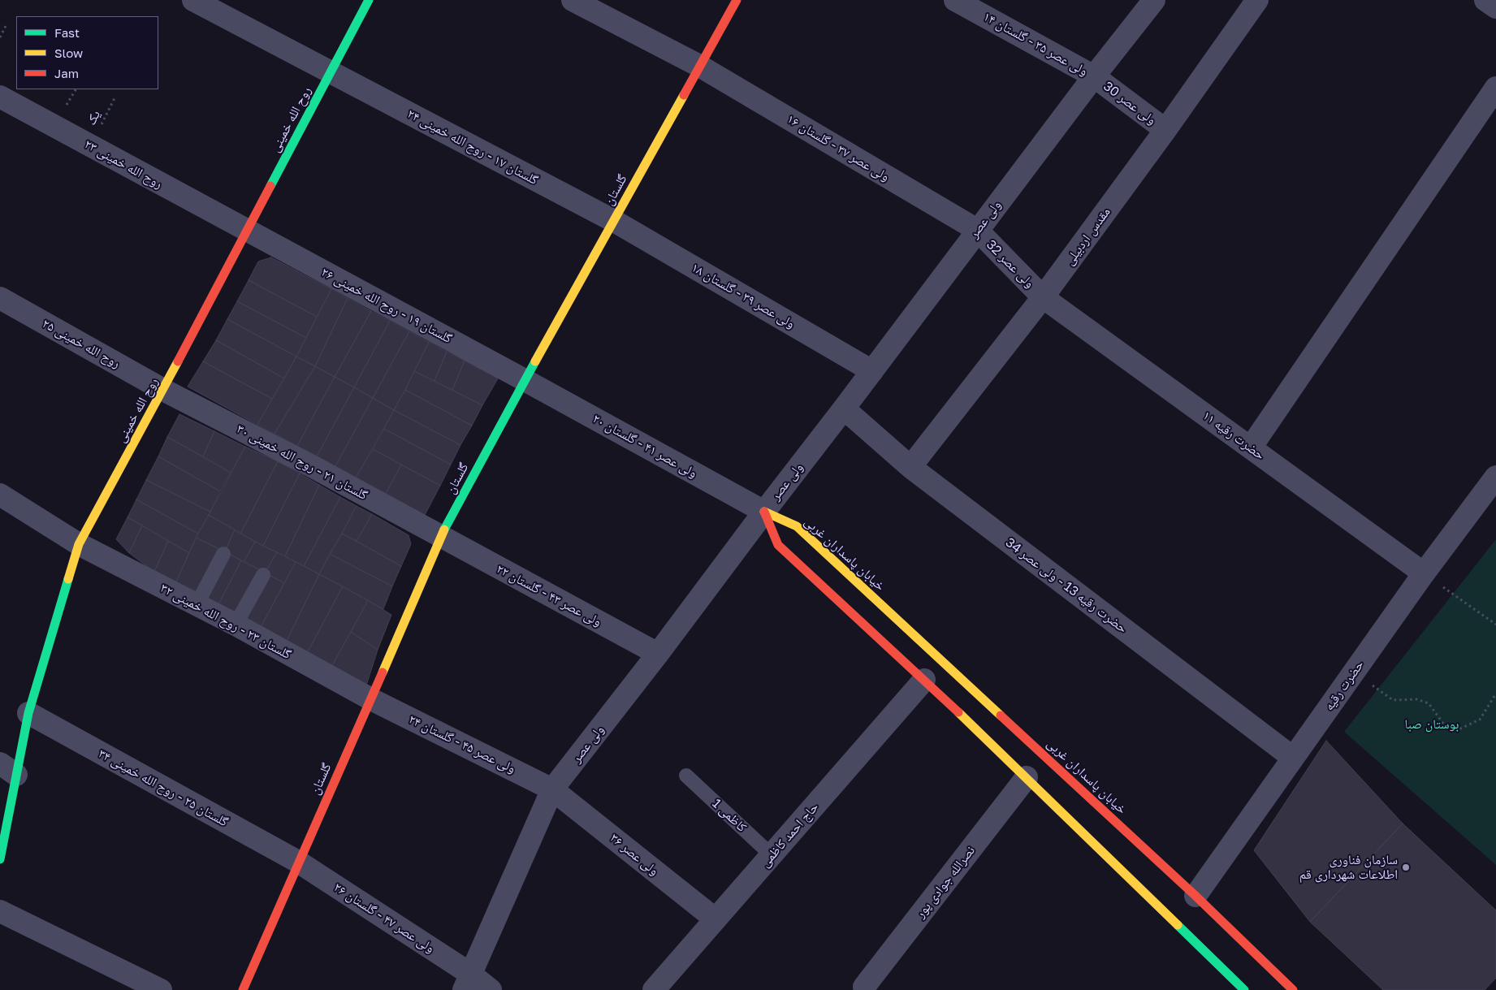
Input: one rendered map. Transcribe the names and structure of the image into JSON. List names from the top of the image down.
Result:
{
  "streets": {
    "street": [
      "ولی عصر ۳۵ - گلستان ۱۴",
      "ولی عصر 30",
      "روح الله خمینی",
      "گلستان ۱۷ - روح الله خمینی ۲۴",
      "ولی عصر ۳۷ - گلستان ۱۶",
      "روح الله خمینی ۲۳",
      "گلستان",
      "ولی عصر",
      "مقدس اردبیلی",
      "ولی عصر 32",
      "ولی عصر ۳۹ - گلستان ۱۸",
      "گلستان ۱۹ - روح الله خمینی ۲۶",
      "روح الله خمینی ۲۵",
      "حضرت رقیه ۱۱",
      "ولی عصر ۴۱ - گلستان ۲۰",
      "گلستان ۲۱ - روح الله خمینی ۳۰",
      "خیابان پاسداران غربی",
      "حضرت رقیه 13 - ولی عصر 34",
      "ولی عصر ۴۳ - گلستان ۲۲",
      "گلستان ۲۳ - روح الله خمینی ۳۲",
      "حضرت رقیه",
      "ولی عصر ۴۵ - گلستان ۲۴",
      "گلستان ۲۵ - روح الله خمینی ۳۴",
      "حاج احمد کاظمی",
      "ولی عصر ۳۶",
      "نصرالله جوادی پور",
      "ولی عصر ۴۷ - گلستان ۲۶"
    ],
    "lane": ["کاظمی 1"],
    "path": ["یک"]
  },
  "crossings": [
    ["ولی عصر ۳۵ - گلستان ۱۴", "ولی عصر 30"],
    ["ولی عصر ۳۵ - گلستان ۱۴", "ولی عصر"],
    ["ولی عصر 30", "ولی عصر"],
    ["ولی عصر 30", "مقدس اردبیلی"],
    ["یک", "روح الله خمینی ۲۳"],
    ["روح الله خمینی", "گلستان ۱۷ - روح الله خمینی ۲۴"],
    ["روح الله خمینی", "روح الله خمینی ۲۳"],
    ["روح الله خمینی", "گلستان ۱۹ - روح الله خمینی ۲۶"],
    ["روح الله خمینی", "روح الله خمینی ۲۵"],
    ["روح الله خمینی", "گلستان ۲۱ - روح الله خمینی ۳۰"],
    ["روح الله خمینی", "گلستان ۲۳ - روح الله خمینی ۳۲"],
    ["روح الله خمینی", "گلستان ۲۵ - روح الله خمینی ۳۴"],
    ["گلستان ۱۷ - روح الله خمینی ۲۴", "گلستان"],
    ["گلستان ۱۷ - روح الله خمینی ۲۴", "ولی عصر ۳۹ - گلستان ۱۸"],
    ["ولی عصر ۳۷ - گلستان ۱۶", "گلستان"],
    ["ولی عصر ۳۷ - گلستان ۱۶", "ولی عصر"],
    ["ولی عصر ۳۷ - گلستان ۱۶", "ولی عصر 32"],
    ["روح الله خمینی ۲۳", "گلستان ۱۹ - روح الله خمینی ۲۶"],
    ["گلستان", "ولی عصر ۳۹ - گلستان ۱۸"],
    ["گلستان", "گلستان ۱۹ - روح الله خمینی ۲۶"],
    ["گلستان", "ولی عصر ۴۱ - گلستان ۲۰"],
    ["گلستان", "گلستان ۲۱ - روح الله خمینی ۳۰"],
    ["گلستان", "ولی عصر ۴۳ - گلستان ۲۲"],
    ["گلستان", "گلستان ۲۳ - روح الله خمینی ۳۲"],
    ["گلستان", "ولی عصر ۴۵ - گلستان ۲۴"],
    ["گلستان", "گلستان ۲۵ - روح الله خمینی ۳۴"],
    ["گلستان", "ولی عصر ۴۷ - گلستان ۲۶"],
    ["ولی عصر", "ولی عصر 32"],
    ["ولی عصر", "ولی عصر ۳۹ - گلستان ۱۸"],
    ["ولی عصر", "ولی عصر ۴۱ - گلستان ۲۰"],
    ["ولی عصر", "خیابان پاسداران غربی"],
    ["ولی عصر", "حضرت رقیه 13 - ولی عصر 34"],
    ["ولی عصر", "ولی عصر ۴۳ - گلستان ۲۲"],
    ["ولی عصر", "ولی عصر ۴۵ - گلستان ۲۴"],
    ["ولی عصر", "ولی عصر ۳۶"],
    ["ولی عصر", "ولی عصر ۴۷ - گلستان ۲۶"],
    ["مقدس اردبیلی", "ولی عصر 32"],
    ["مقدس اردبیلی", "حضرت رقیه ۱۱"],
    ["مقدس اردبیلی", "حضرت رقیه 13 - ولی عصر 34"],
    ["ولی عصر 32", "حضرت رقیه ۱۱"],
    ["گلستان ۱۹ - روح الله خمینی ۲۶", "ولی عصر ۴۱ - گلستان ۲۰"],
    ["روح الله خمینی ۲۵", "گلستان ۲۱ - روح الله خمینی ۳۰"],
    ["حضرت رقیه ۱۱", "حضرت رقیه"],
    ["ولی عصر ۴۱ - گلستان ۲۰", "خیابان پاسداران غربی"],
    ["گلستان ۲۱ - روح الله خمینی ۳۰", "ولی عصر ۴۳ - گلستان ۲۲"],
    ["خیابان پاسداران غربی", "حضرت رقیه"],
    ["حضرت رقیه 13 - ولی عصر 34", "حضرت رقیه"],
    ["گلستان ۲۳ - روح الله خمینی ۳۲", "ولی عصر ۴۵ - گلستان ۲۴"],
    ["ولی عصر ۴۵ - گلستان ۲۴", "ولی عصر ۳۶"],
    ["گلستان ۲۵ - روح الله خمینی ۳۴", "ولی عصر ۴۷ - گلستان ۲۶"],
    ["کاظمی 1", "حاج احمد کاظمی"],
    ["حاج احمد کاظمی", "ولی عصر ۳۶"]
  ],
  "parks": ["بوستان صبا"],
  "places": ["سازمان فناوری اطلاعات شهرداری قم"],
  "legend": ["Fast", "Slow", "Jam"]
}
